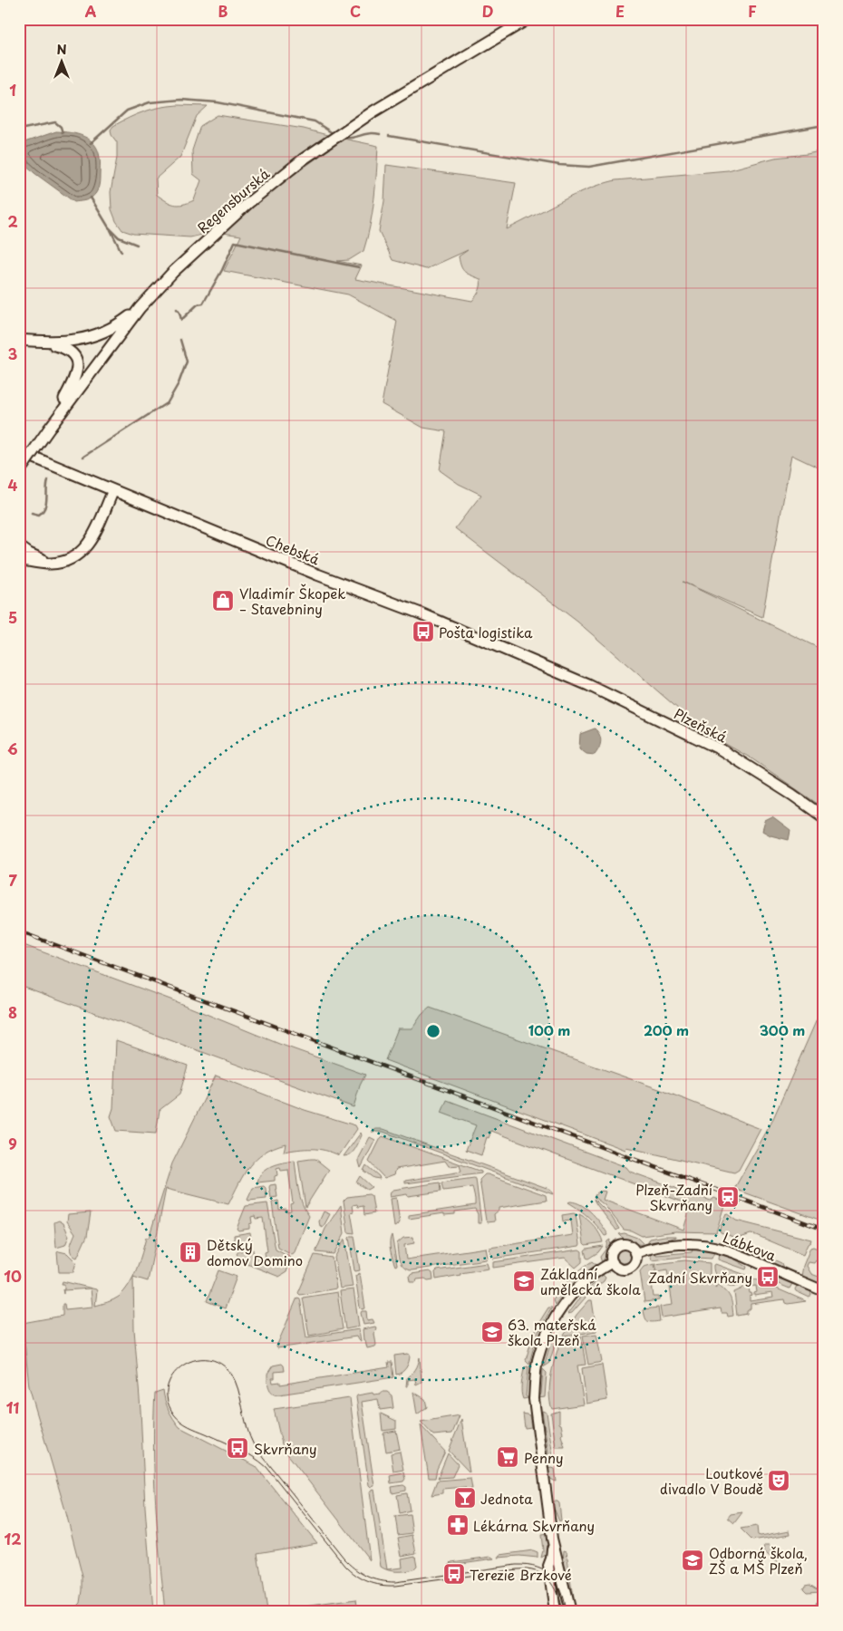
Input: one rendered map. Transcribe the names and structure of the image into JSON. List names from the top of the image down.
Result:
{
  "streets": {
    "main road": ["Regensburská", "Chebská", "Plzeňská"],
    "street": ["Lábkova"]
  },
  "crossings": [
    ["Chebská", "Plzeňská"]
  ],
  "places": {
    "shop": ["Vladimír Škopek – Stavebniny"],
    "bus stop": [
      "Pošta logistika",
      "Zadní Skvrňany",
      "Skvrňany",
      "Terezie Brzkové"
    ],
    "station": ["Plzeň-Zadní Skvrňany"],
    "building": ["Dětský domov Domino"],
    "school or university": ["Základní umělecká škola", "63. mateřská škola Plzeň", "Odborná škola, ZŠ a MŠ Plzeň"],
    "supermarket": ["Penny"],
    "theatre": ["Loutkové divadlo V Boudě"],
    "bar": ["Jednota"],
    "pharmacy": ["Lékárna Skvrňany"]
  },
  "north": "top",
  "grid": {
    "columns": [
      "A",
      "B",
      "C",
      "D",
      "E",
      "F"
    ],
    "rows": [
      "1",
      "2",
      "3",
      "4",
      "5",
      "6",
      "7",
      "8",
      "9",
      "10",
      "11",
      "12"
    ]
  },
  "rings": ["100 m", "200 m", "300 m"]
}
